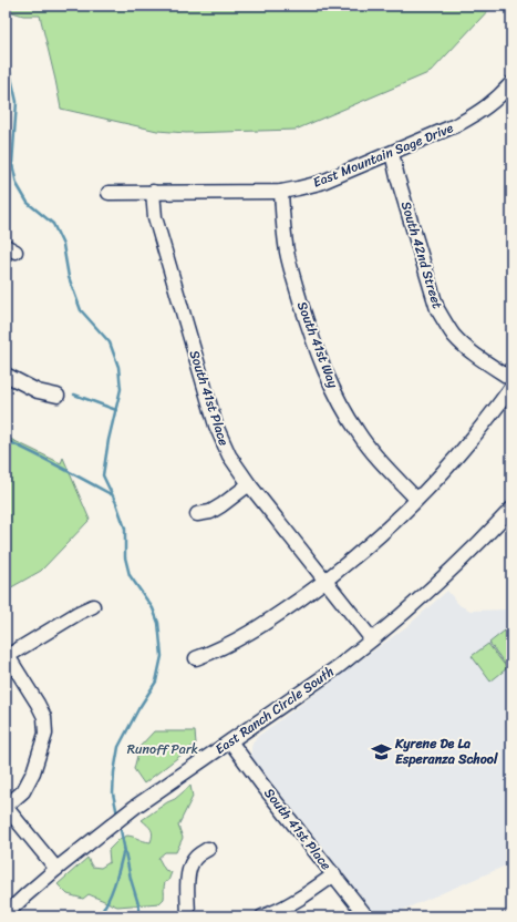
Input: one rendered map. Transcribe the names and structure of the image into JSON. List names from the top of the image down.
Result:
{
  "streets": {
    "street": [
      "East Mountain Sage Drive",
      "South 42nd Street",
      "South 41st Way",
      "South 41st Place",
      "East Ranch Circle South"
    ]
  },
  "crossings": [
    ["East Mountain Sage Drive", "South 42nd Street"],
    ["East Mountain Sage Drive", "South 41st Way"],
    ["East Mountain Sage Drive", "South 41st Place"],
    ["South 41st Place", "East Ranch Circle South"]
  ],
  "parks": ["Runoff Park"],
  "places": {
    "school or university": ["Kyrene De La Esperanza School"]
  }
}
